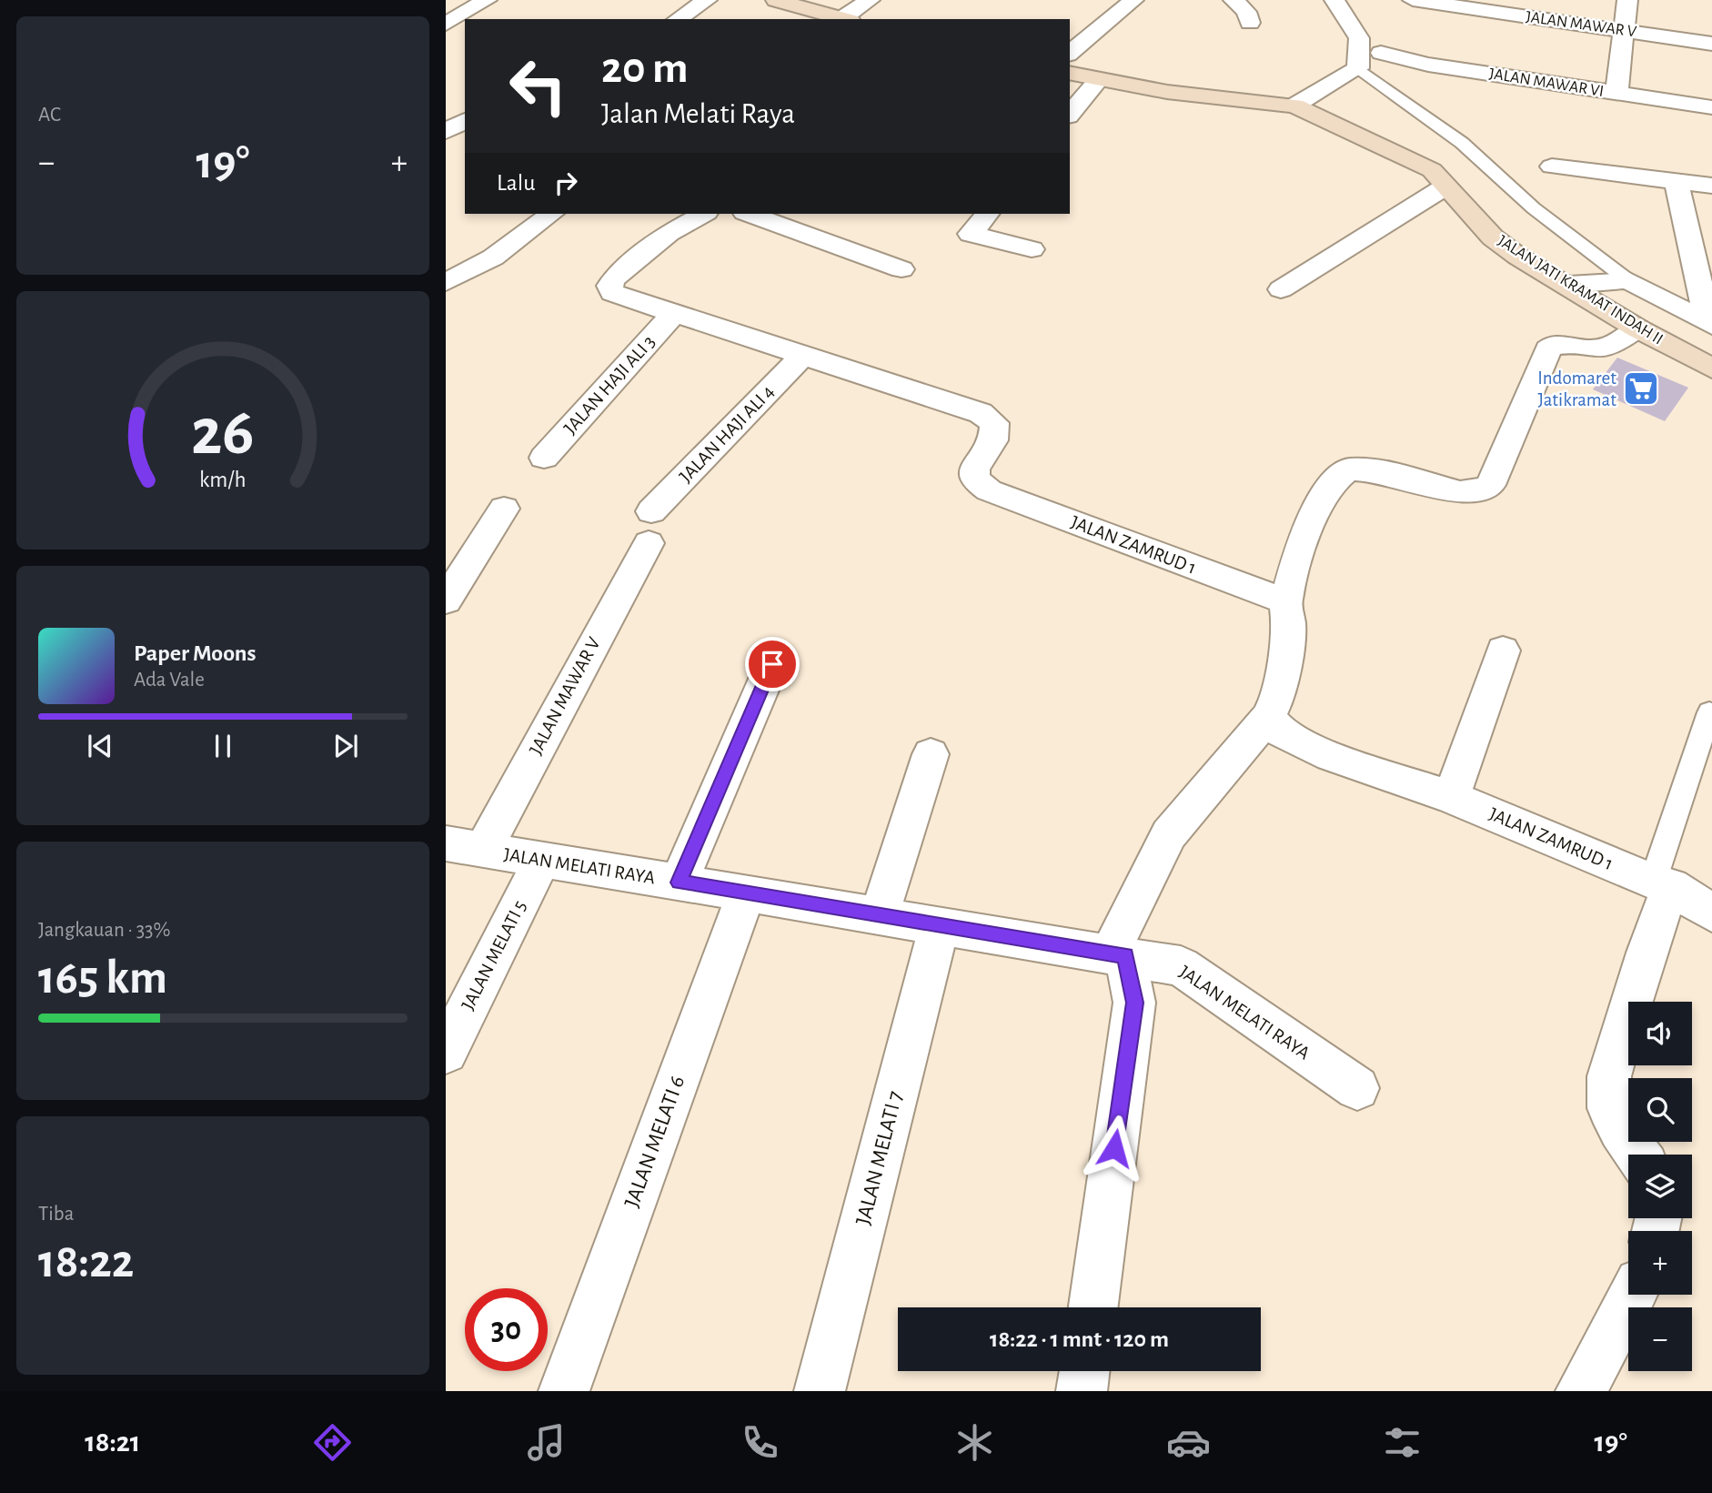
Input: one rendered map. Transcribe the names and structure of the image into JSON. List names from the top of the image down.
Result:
{
  "streets": {
    "street": [
      "JALAN MAWAR V",
      "JALAN MAWAR VI",
      "JALAN JATI KRAMAT INDAH II",
      "JALAN HAJI ALI 3",
      "JALAN HAJI ALI 4",
      "JALAN ZAMRUD 1",
      "JALAN MELATI RAYA",
      "JALAN MELATI 5",
      "JALAN MELATI 6",
      "JALAN MELATI 7"
    ]
  },
  "crossings": [
    ["JALAN MAWAR V", "JALAN HAJI ALI 4"],
    ["JALAN MAWAR V", "JALAN MELATI RAYA"],
    ["JALAN HAJI ALI 3", "JALAN ZAMRUD 1"],
    ["JALAN HAJI ALI 4", "JALAN ZAMRUD 1"],
    ["JALAN MELATI RAYA", "JALAN MELATI 5"],
    ["JALAN MELATI RAYA", "JALAN MELATI 6"],
    ["JALAN MELATI RAYA", "JALAN MELATI 7"]
  ],
  "places": {
    "supermarket": ["Indomaret Jatikramat"]
  },
  "page": {
    "tile": [
      "AC",
      ["Jangkauan · 33%", "165 km"],
      ["Tiba", "18:22"]
    ],
    "turn": ["20 m", "Jalan Melati Raya"],
    "heat": ["−", "19°", "+"],
    "then": "Lalu",
    "song": ["Paper Moons", "Ada Vale"],
    "map_buttons": ["+", "−"],
    "limit": "30",
    "trip": "18:22 · 1 mnt · 120 m",
    "tabs": ["18:21", "19°"],
    "gauge": ["26", "km/h"]
  }
}
